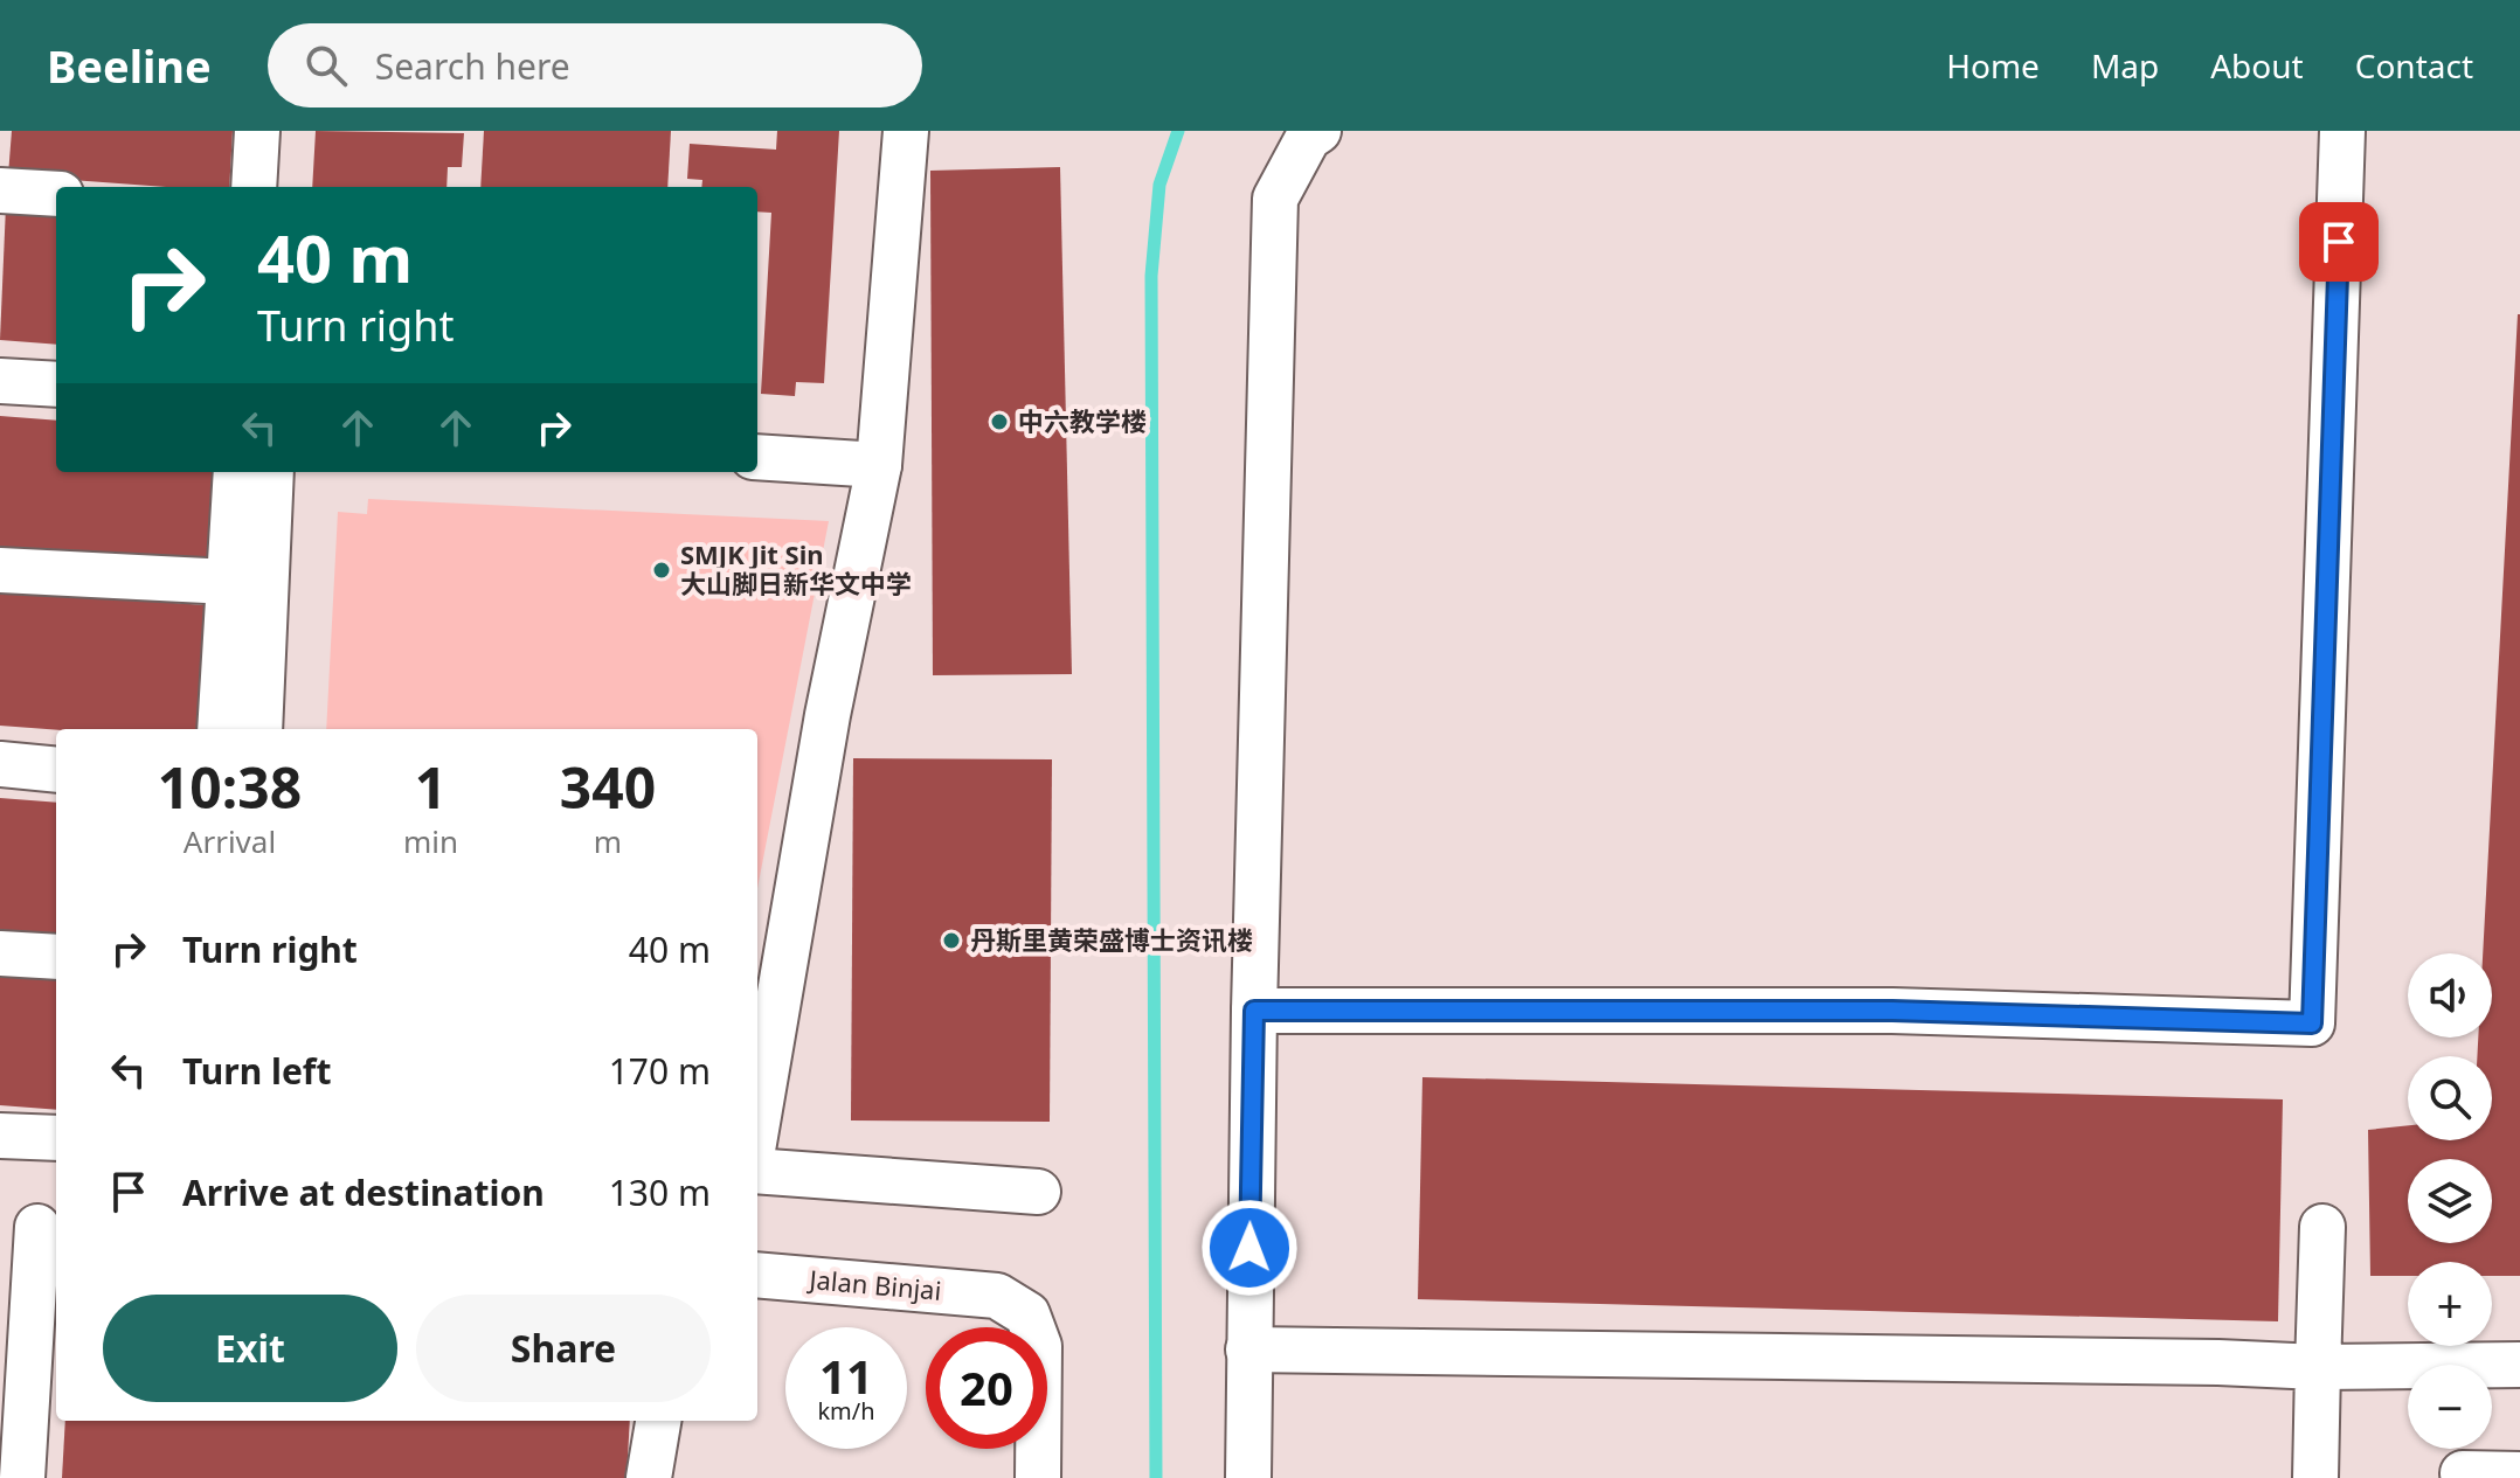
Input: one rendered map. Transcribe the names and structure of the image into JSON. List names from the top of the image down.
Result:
{
  "streets": {
    "street": ["Jalan Binjai"]
  },
  "places": ["中六教学楼", "SMJK Jit Sin 大山脚日新华文中学", "丹斯里黄荣盛博士资讯楼"],
  "page": {
    "header": "Beeline",
    "search": "Search here",
    "nav": [
      "Home",
      "Map",
      "About",
      "Contact"
    ],
    "turn": ["40 m", "Turn right"],
    "eta": [
      "10:38",
      "Arrival",
      "1",
      "min",
      "340",
      "m"
    ],
    "list": [
      {
        "name": "Turn right",
        "value": "40 m"
      },
      {
        "name": "Turn left",
        "value": "170 m"
      },
      {
        "name": "Arrive at destination",
        "value": "130 m"
      }
    ],
    "map_buttons": ["+", "−"],
    "buttons": ["Exit", "Share"],
    "speed": "11 km/h",
    "limit": "20"
  }
}
